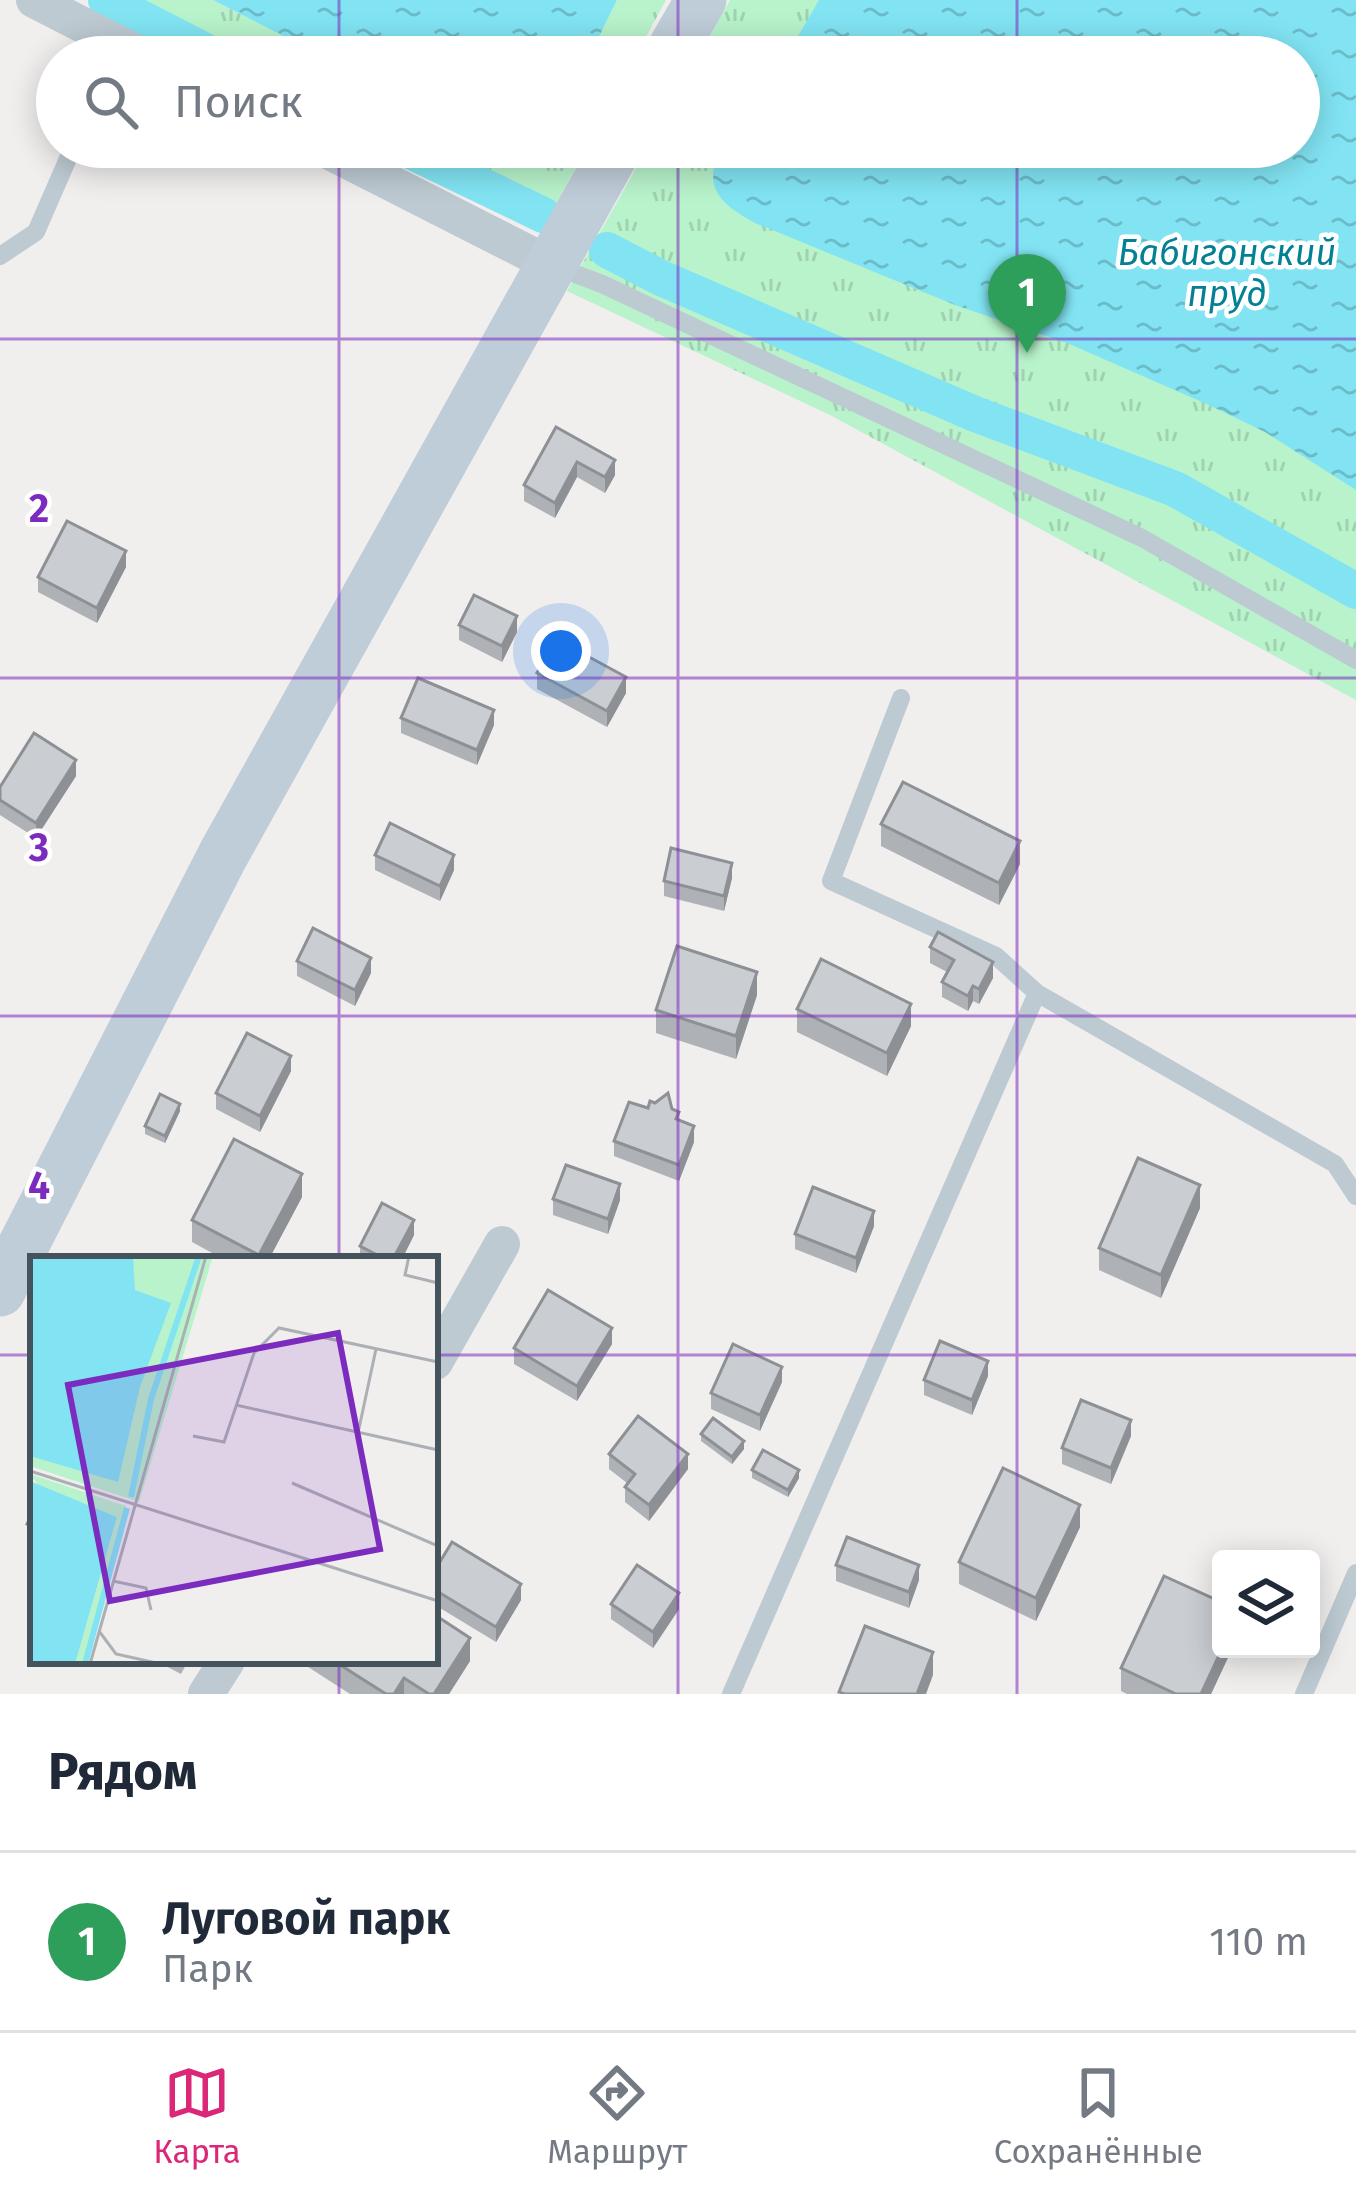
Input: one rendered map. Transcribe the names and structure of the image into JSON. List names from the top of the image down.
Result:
{
  "water": ["Бабигонский пруд"],
  "page": {
    "search": "Поиск",
    "pins": "1",
    "heading": "Рядом",
    "list": [
      {
        "mark": "1",
        "name": "Луговой парк",
        "note": "Парк",
        "value": "110 m"
      }
    ],
    "nav": ["Карта", "Маршрут", "Сохранённые"]
  },
  "grid": {
    "rows": ["2", "3", "4"]
  }
}
